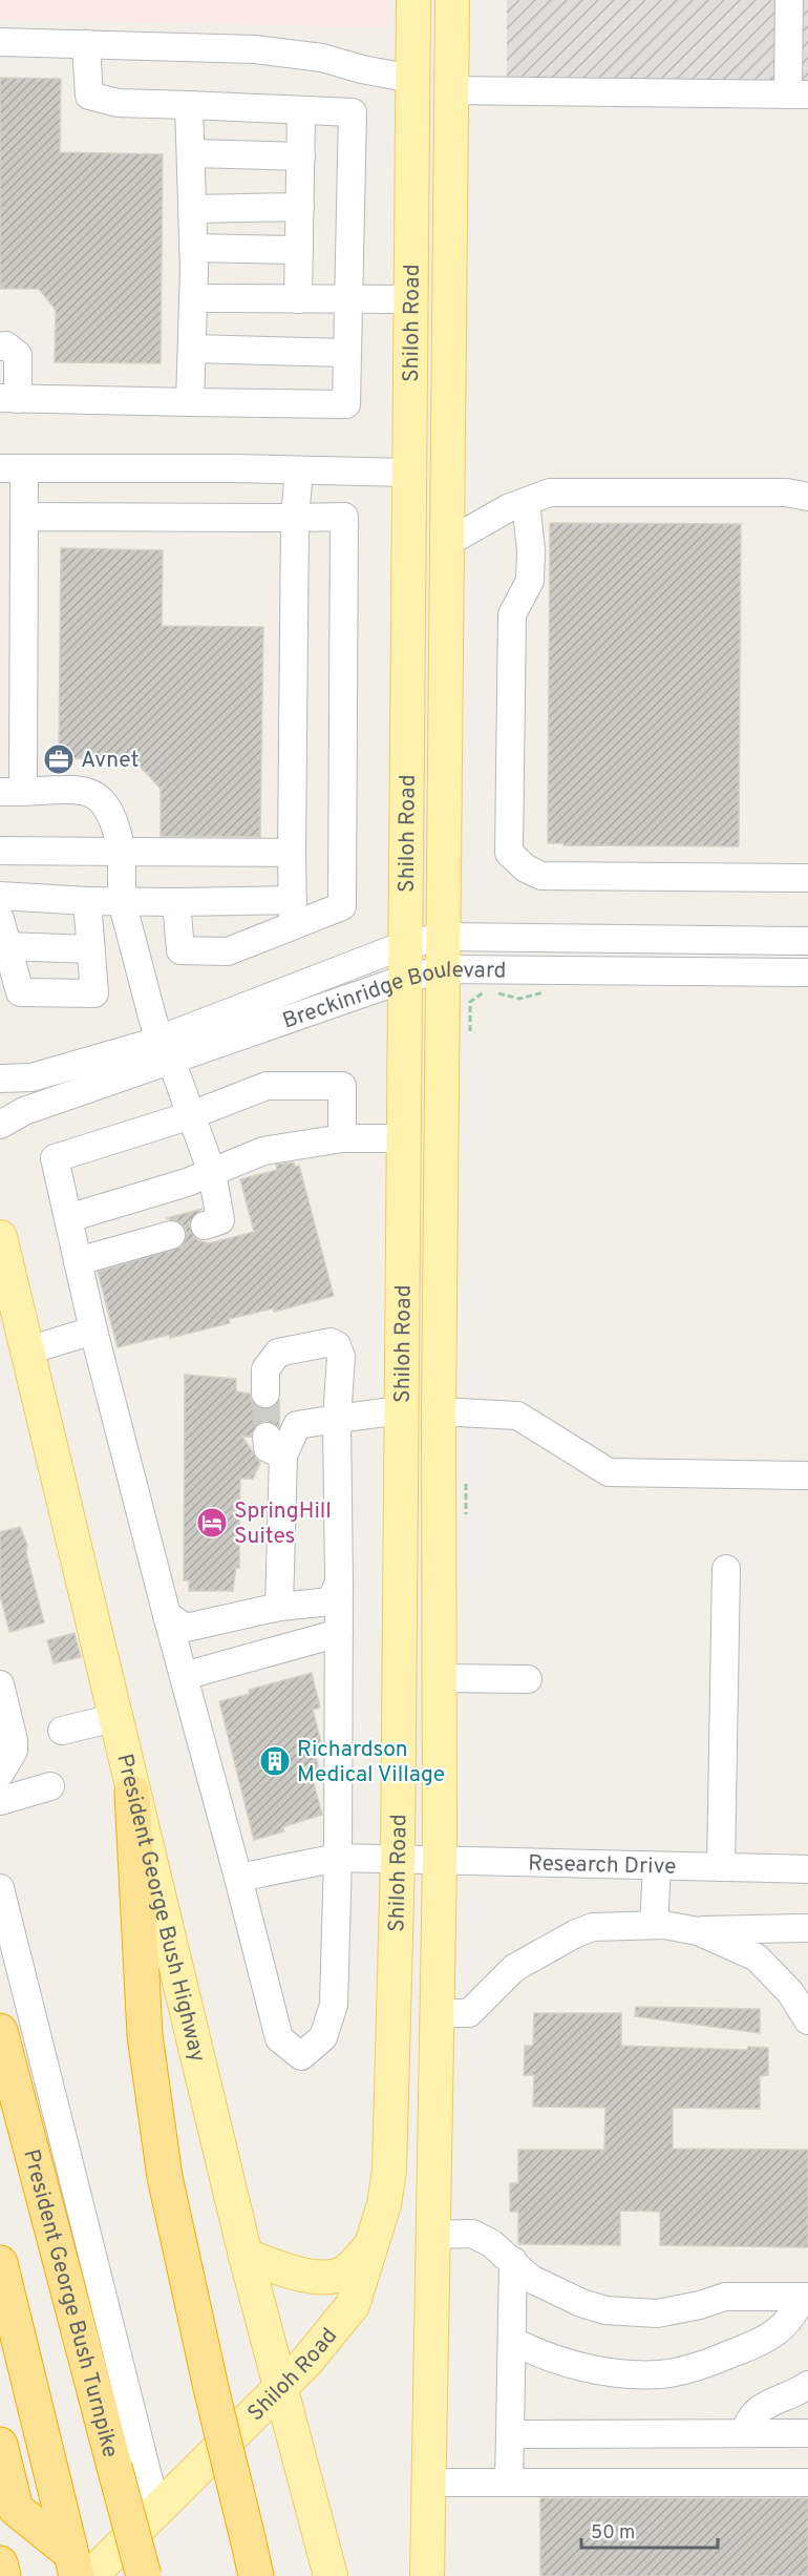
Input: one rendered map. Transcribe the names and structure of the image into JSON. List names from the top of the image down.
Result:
{
  "streets": {
    "highway": ["President George Bush Turnpike"],
    "main road": ["Shiloh Road", "President George Bush Highway"],
    "street": ["Breckinridge Boulevard", "Research Drive"]
  },
  "crossings": [
    ["Shiloh Road", "Breckinridge Boulevard"],
    ["Shiloh Road", "Research Drive"],
    ["Shiloh Road", "President George Bush Highway"]
  ],
  "places": {
    "office": ["Avnet"],
    "hotel": ["SpringHill Suites"],
    "building": ["Richardson Medical Village"]
  },
  "scale_bar": "50 m"
}
